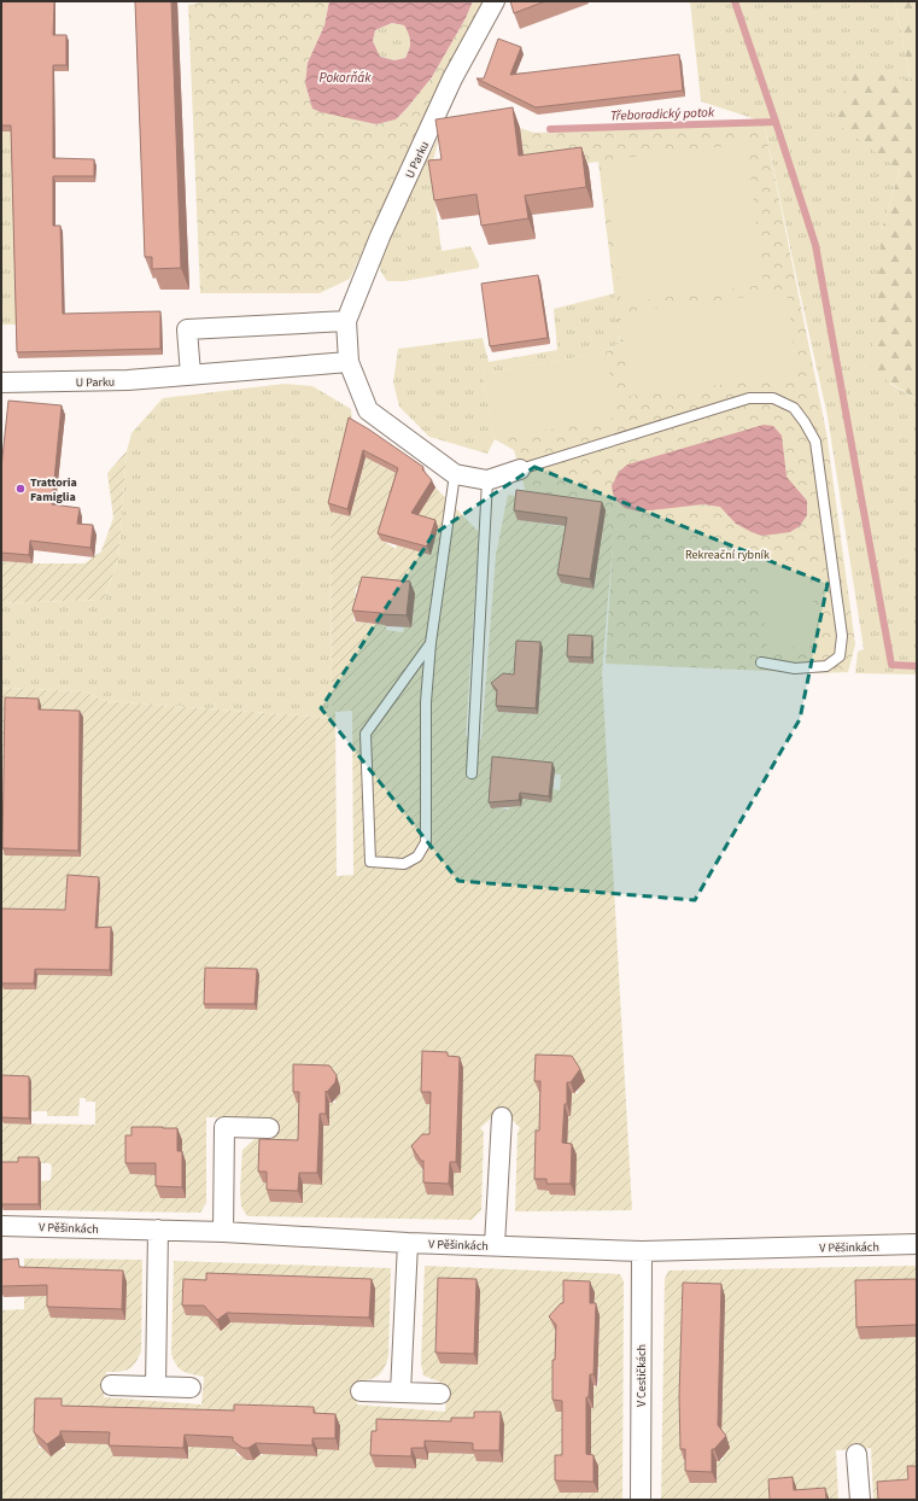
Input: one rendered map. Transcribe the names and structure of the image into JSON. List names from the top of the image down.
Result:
{
  "streets": {
    "street": ["U Parku", "V Pěšinkách", "V Cestičkách"]
  },
  "crossings": [
    ["V Pěšinkách", "V Cestičkách"]
  ],
  "water": ["Pokorňák", "Třeboradický potok"],
  "parks": ["Rekreační rybník"],
  "places": ["Trattoria Famiglia"]
}
